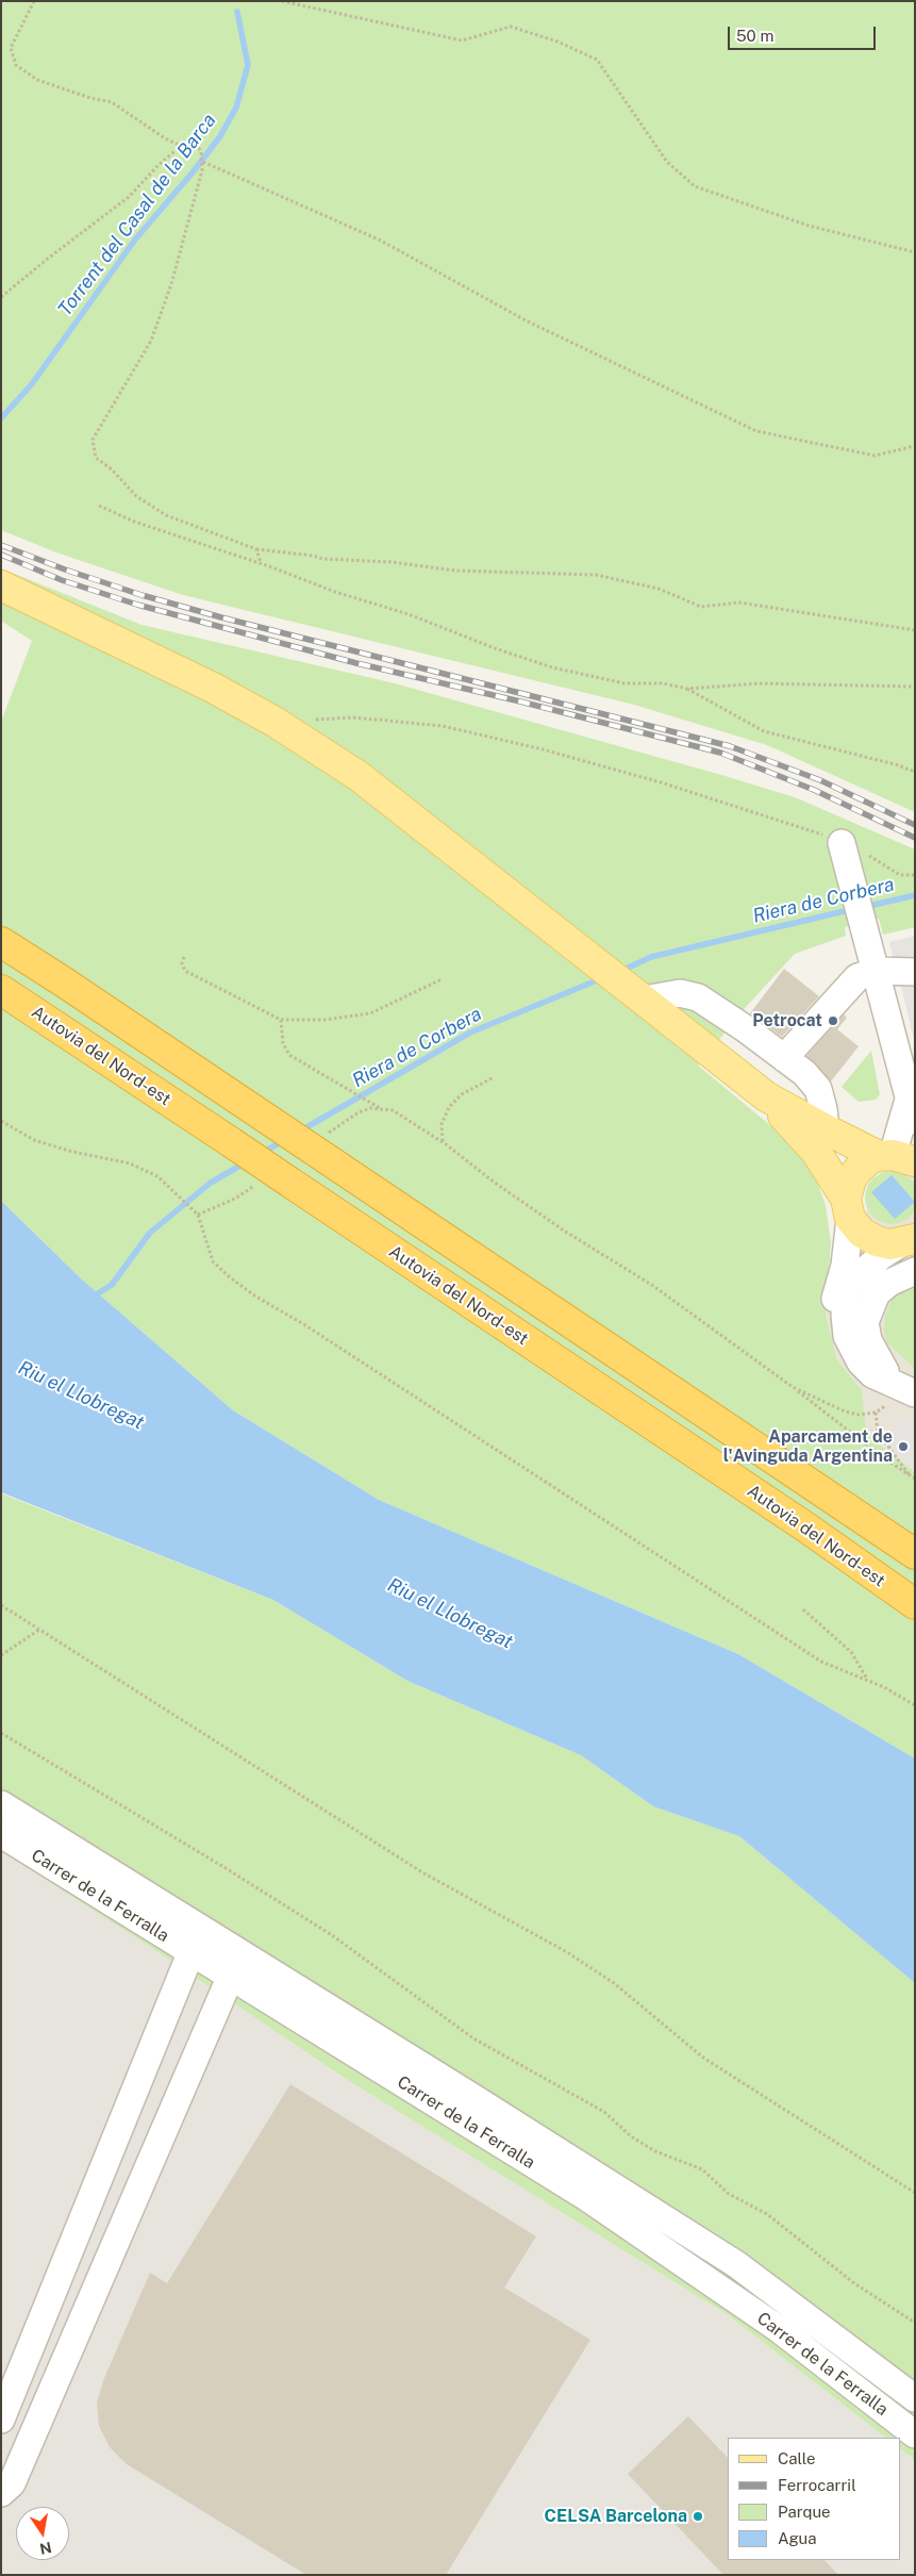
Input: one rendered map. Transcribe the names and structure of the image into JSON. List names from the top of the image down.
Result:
{
  "streets": {
    "highway": ["Autovia del Nord-est"],
    "street": ["Carrer de la Ferralla"]
  },
  "water": ["Torrent del Casal de la Barca", "Riera de Corbera", "Riu el Llobregat"],
  "places": ["Petrocat", "Aparcament de l'Avinguda Argentina", "CELSA Barcelona"],
  "legend": [
    "Calle",
    "Ferrocarril",
    "Parque",
    "Agua"
  ],
  "scale_bar": "50 m",
  "north": "bottom"
}
